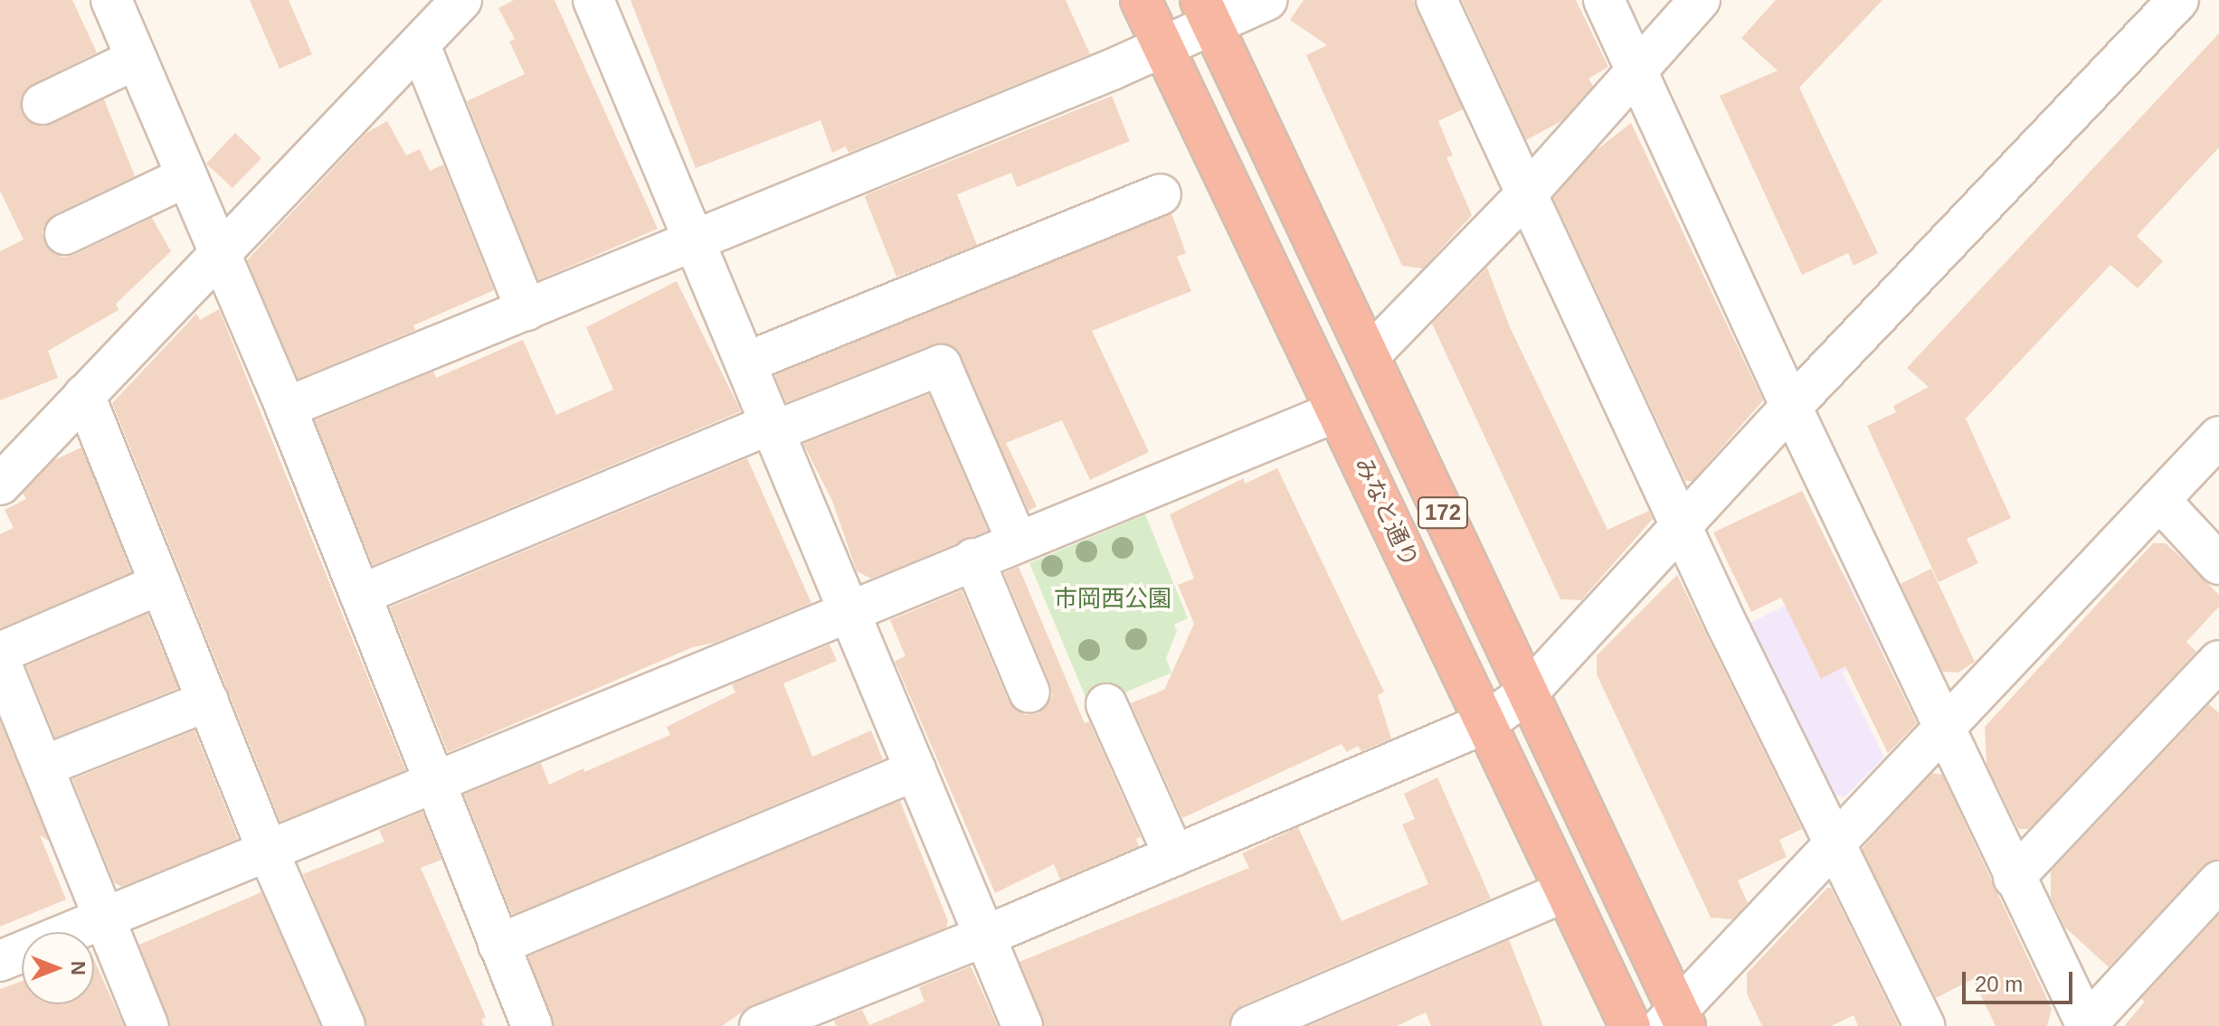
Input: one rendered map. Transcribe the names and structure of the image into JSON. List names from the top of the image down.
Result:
{
  "streets": {
    "highway": ["みなと通り", "172"]
  },
  "parks": ["市岡西公園"],
  "scale_bar": "20 m",
  "north": "right"
}
